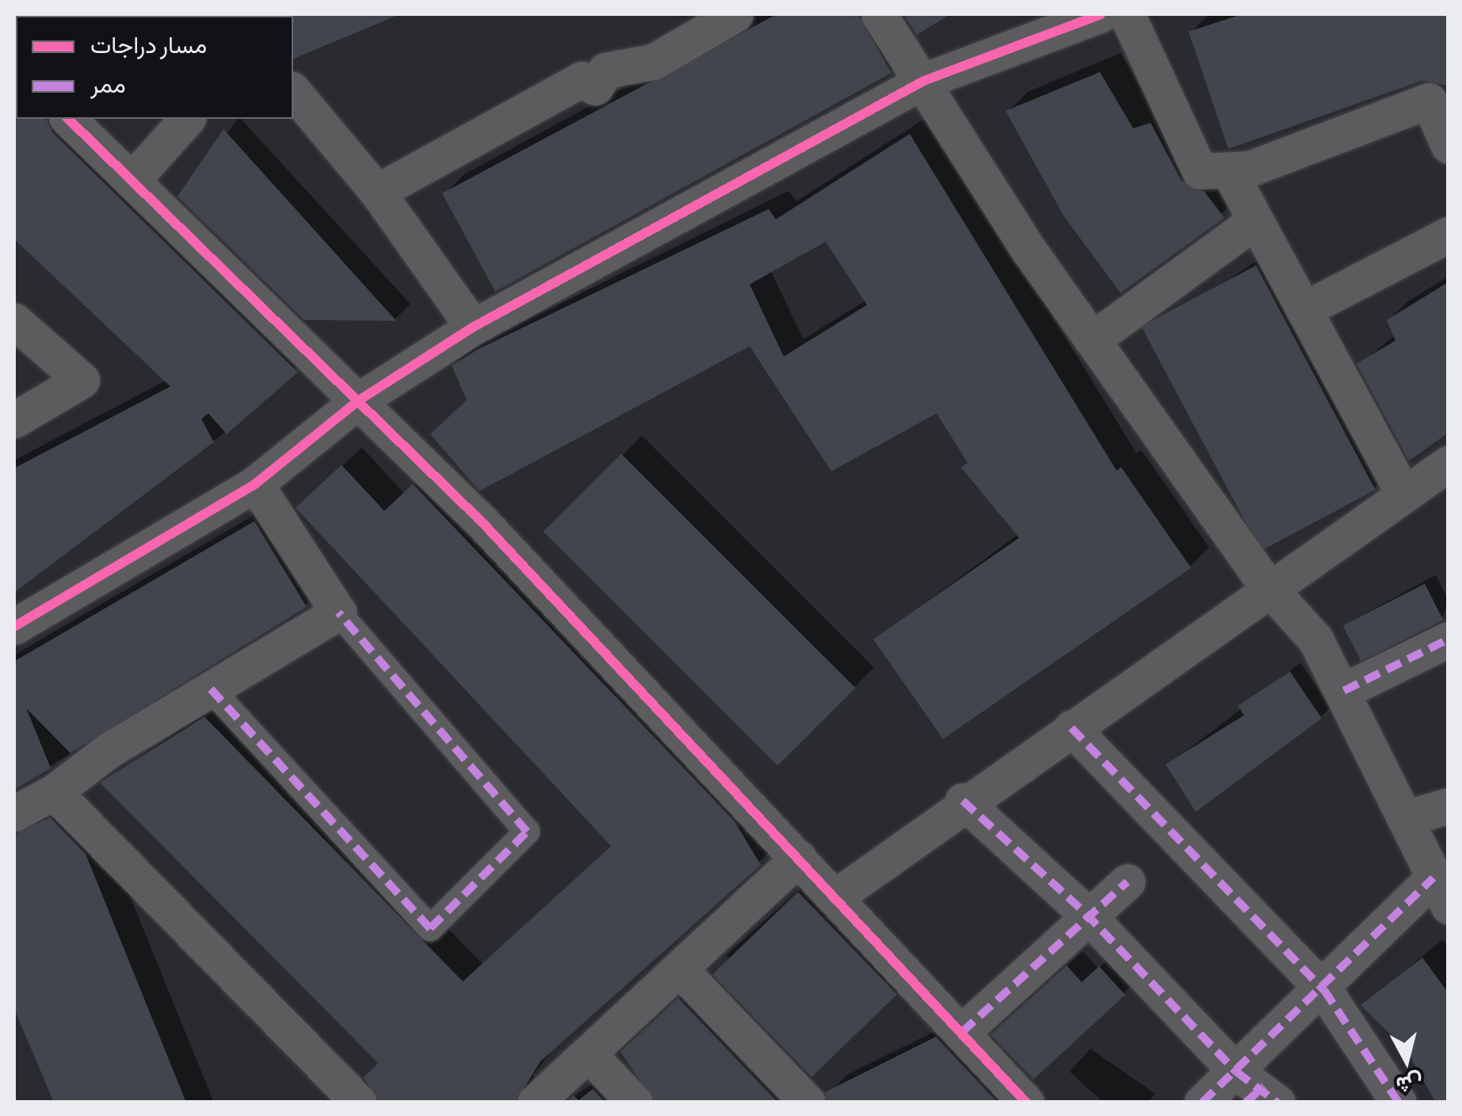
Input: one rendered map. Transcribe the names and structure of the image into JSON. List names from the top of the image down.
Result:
{
  "legend": ["مسار دراجات", "ممر"],
  "north": "bottom"
}
